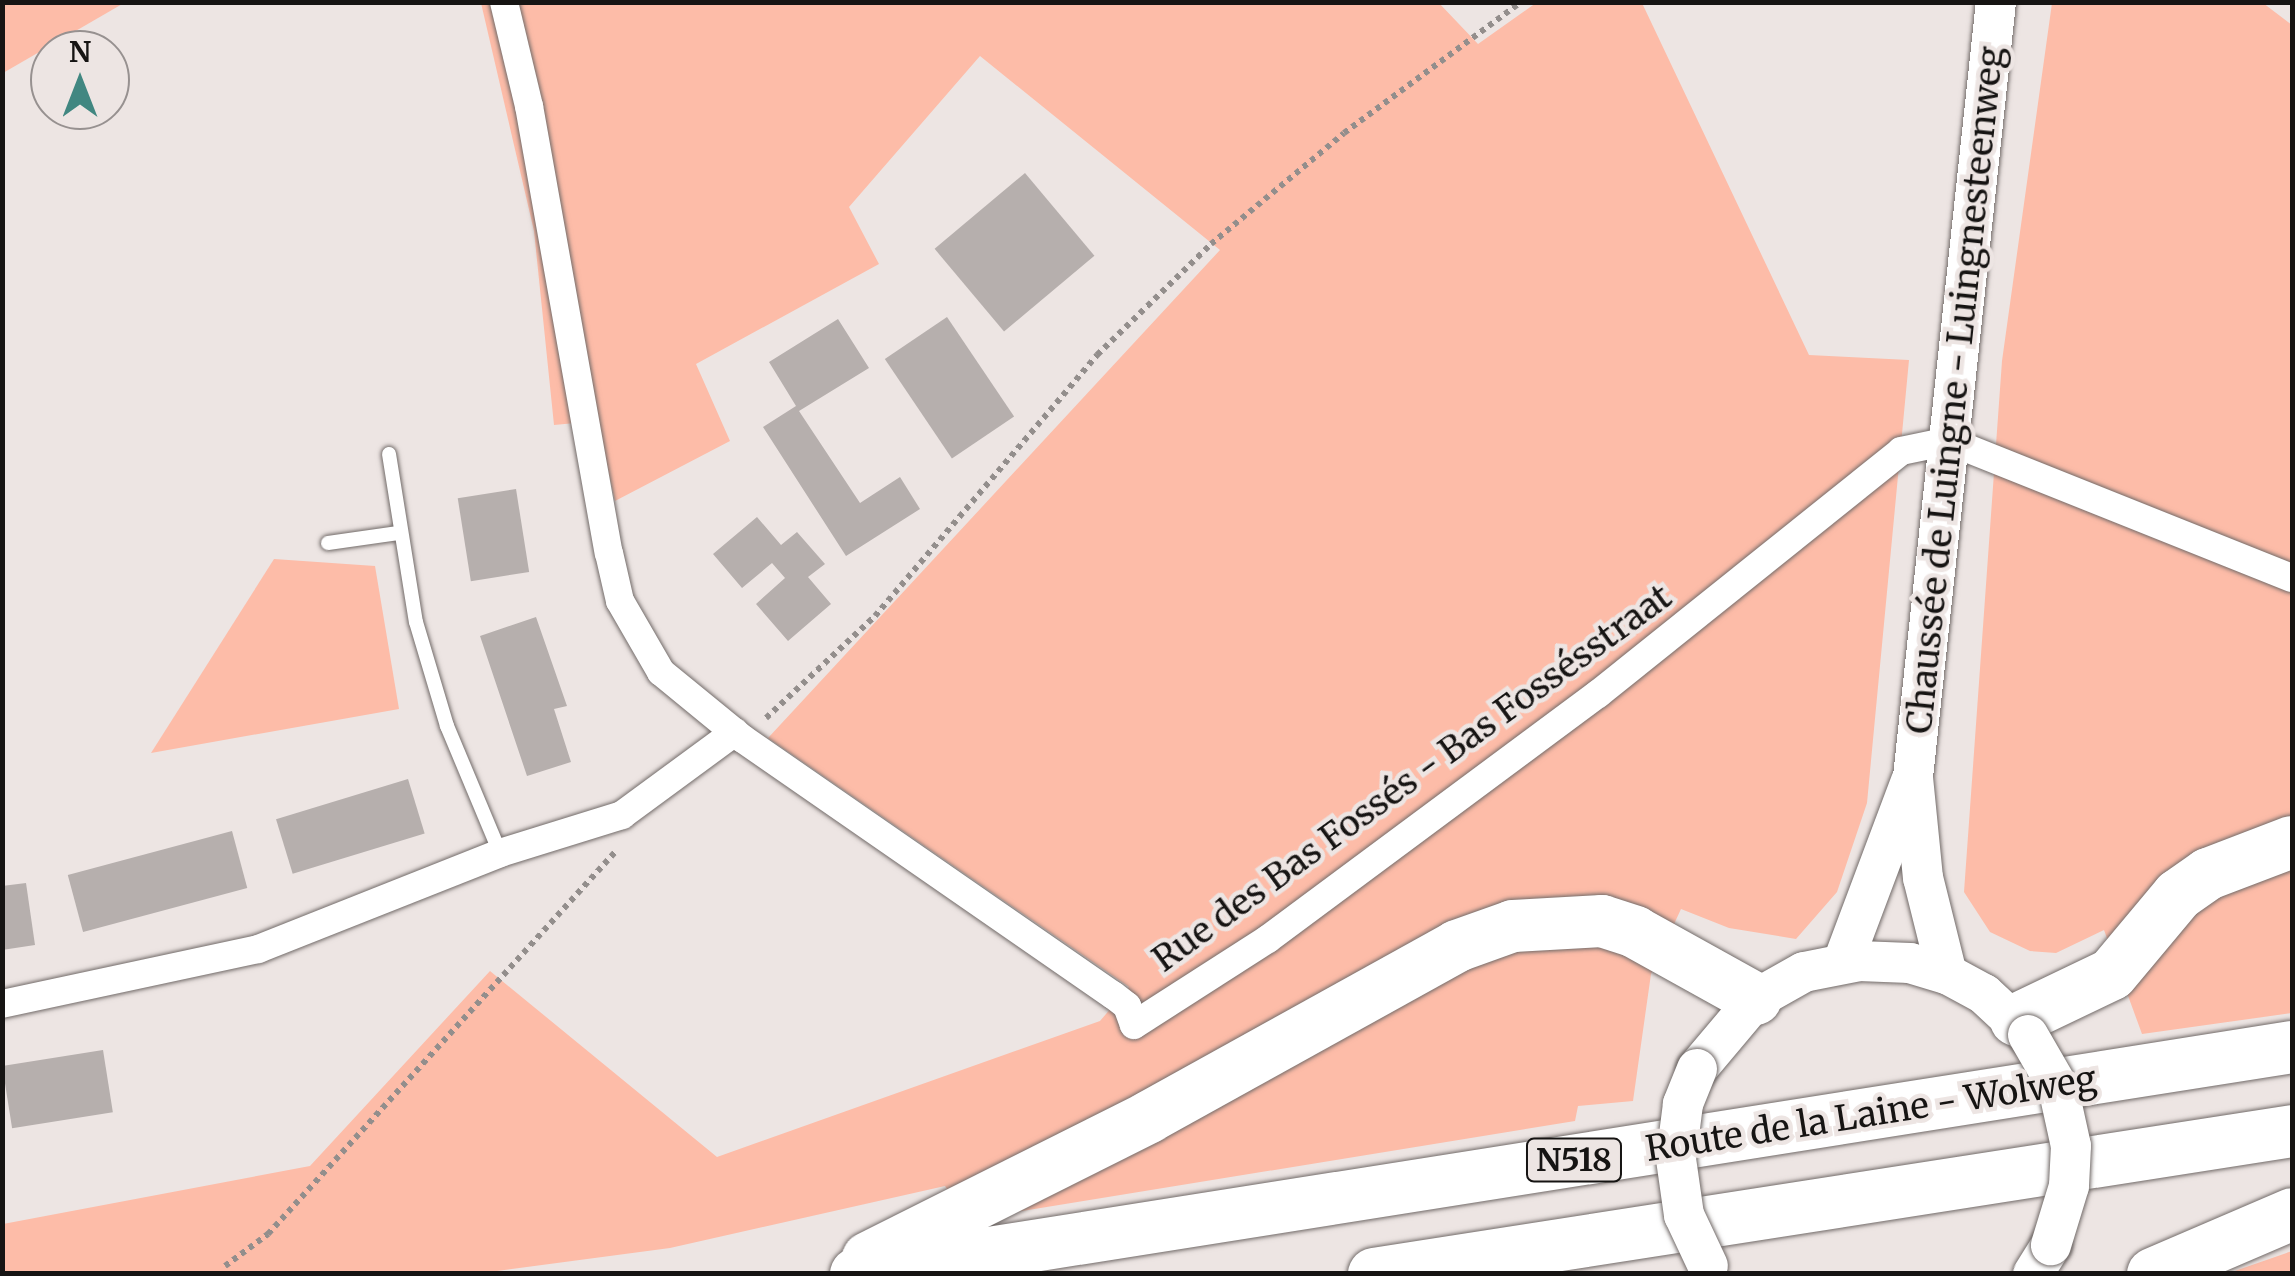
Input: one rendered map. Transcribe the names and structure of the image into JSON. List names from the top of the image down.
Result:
{
  "streets": {
    "highway": ["Route de la Laine - Wolweg", "N518"],
    "street": ["Chaussée de Luingne - Luingnesteenweg", "Rue des Bas Fossés - Bas Fossésstraat"]
  },
  "crossings": [
    ["Chaussée de Luingne - Luingnesteenweg", "Rue des Bas Fossés - Bas Fossésstraat"]
  ],
  "north": "top"
}
